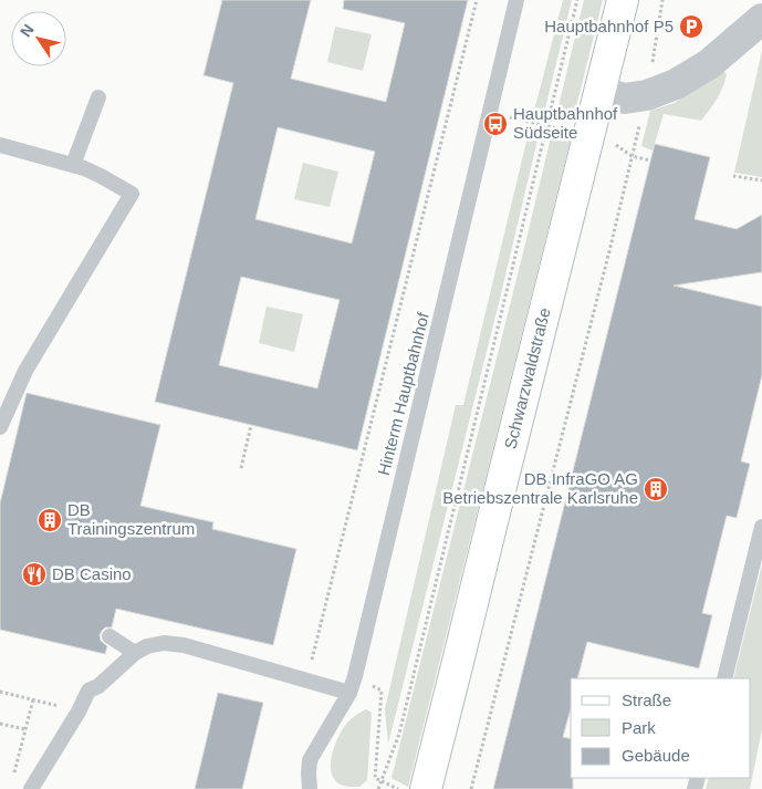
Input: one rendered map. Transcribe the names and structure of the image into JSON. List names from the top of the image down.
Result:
{
  "streets": {
    "main road": ["Schwarzwaldstraße"],
    "lane": ["Hinterm Hauptbahnhof"]
  },
  "places": {
    "parking": ["Hauptbahnhof P5"],
    "bus stop": ["Hauptbahnhof Südseite"],
    "building": ["DB InfraGO AG Betriebszentrale Karlsruhe", "DB Trainingszentrum"],
    "restaurant": ["DB Casino"]
  },
  "legend": ["Straße", "Park", "Gebäude"],
  "north": "top left"
}
